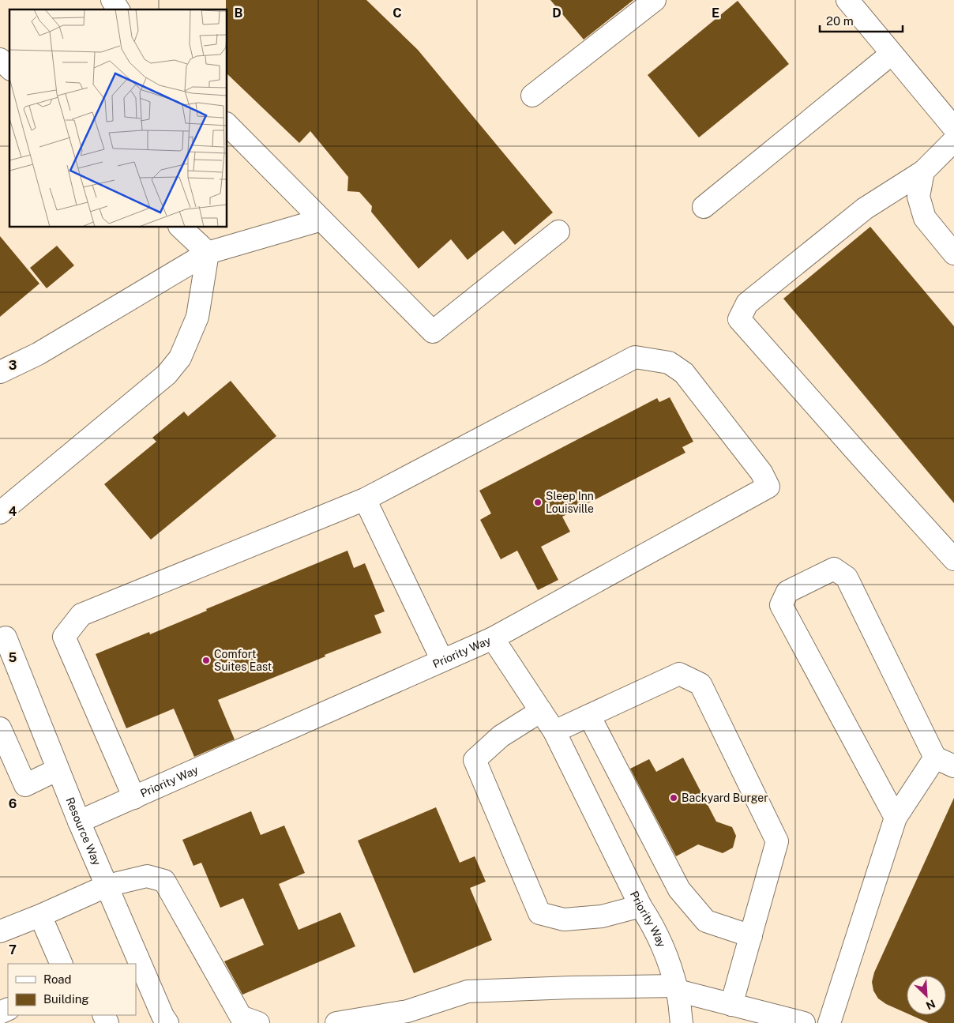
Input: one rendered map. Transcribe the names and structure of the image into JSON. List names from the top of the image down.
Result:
{
  "streets": {
    "street": ["Priority Way", "Resource Way"]
  },
  "crossings": [
    ["Priority Way", "Resource Way"]
  ],
  "places": ["Sleep Inn Louisville", "Comfort Suites East", "Backyard Burger"],
  "legend": ["Road", "Building"],
  "scale_bar": "20 m",
  "north": "bottom right",
  "grid": {
    "columns": [
      "B",
      "C",
      "D",
      "E"
    ],
    "rows": [
      "3",
      "4",
      "5",
      "6",
      "7"
    ]
  }
}
